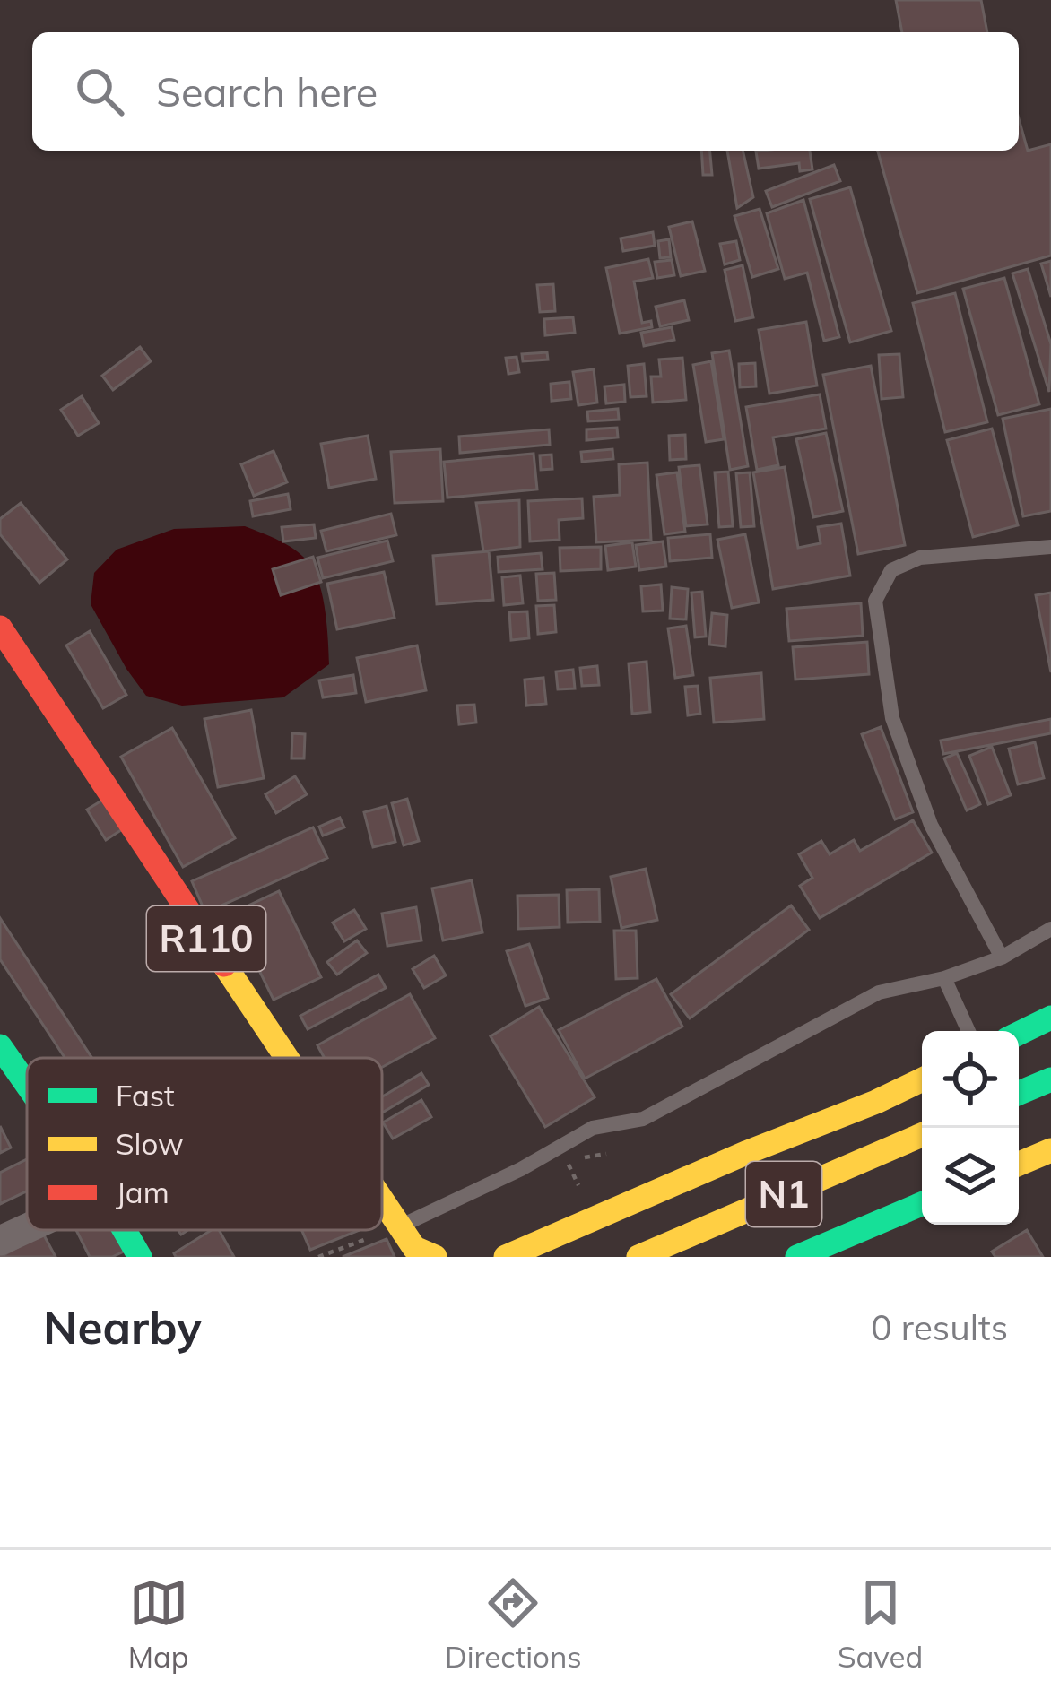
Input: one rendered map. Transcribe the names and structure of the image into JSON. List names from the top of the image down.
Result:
{
  "streets": {
    "main road": ["R110", "N1"]
  },
  "legend": ["Fast", "Slow", "Jam"],
  "page": {
    "search": "Search here",
    "heading": ["Nearby", "0 results"],
    "nav": ["Map", "Directions", "Saved"]
  }
}
